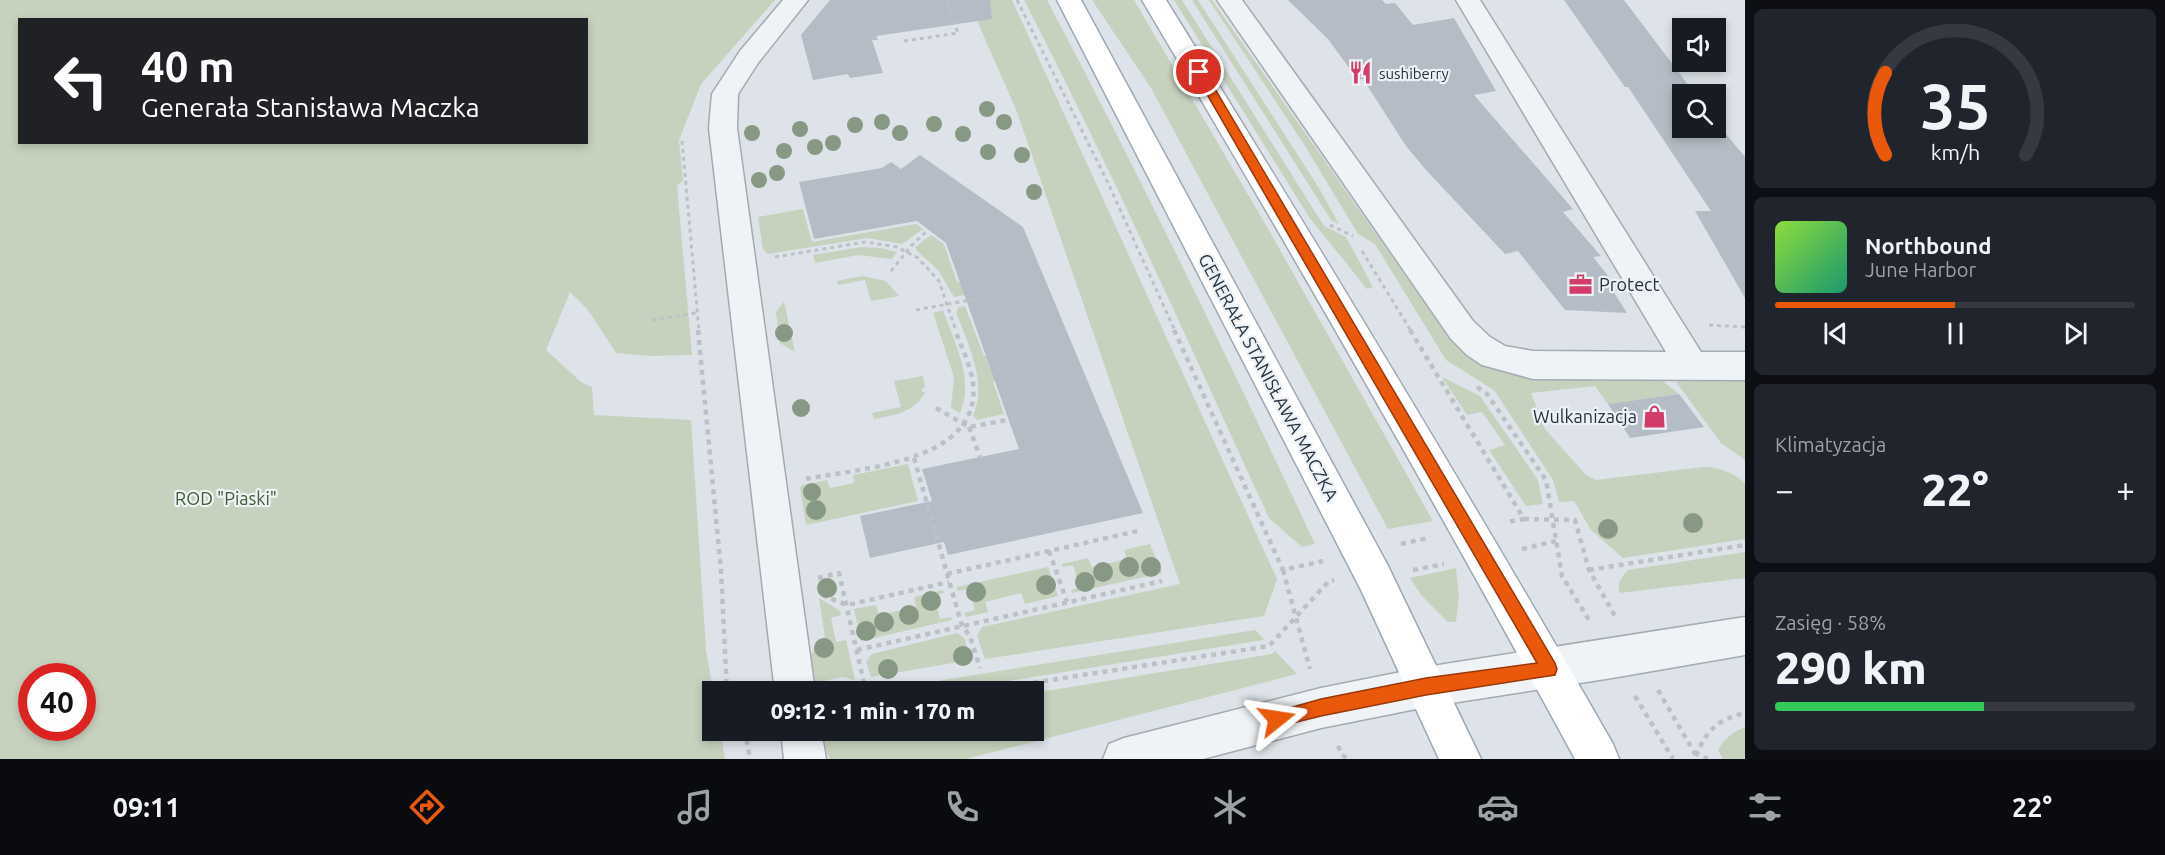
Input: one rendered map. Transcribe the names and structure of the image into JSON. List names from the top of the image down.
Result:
{
  "streets": {
    "main road": ["GENERAŁA STANISŁAWA MACZKA"]
  },
  "parks": ["ROD \"Piaski\""],
  "places": {
    "restaurant": ["sushiberry"],
    "office": ["Protect"],
    "shop": ["Wulkanizacja"]
  },
  "page": {
    "turn": ["40 m", "Generała Stanisława Maczka"],
    "song": ["Northbound", "June Harbor"],
    "tile": [
      "Klimatyzacja",
      ["Zasięg · 58%", "290 km"]
    ],
    "heat": ["−", "22°", "+"],
    "limit": "40",
    "trip": "09:12 · 1 min · 170 m",
    "tabs": ["09:11", "22°"],
    "gauge": ["35", "km/h"]
  }
}
